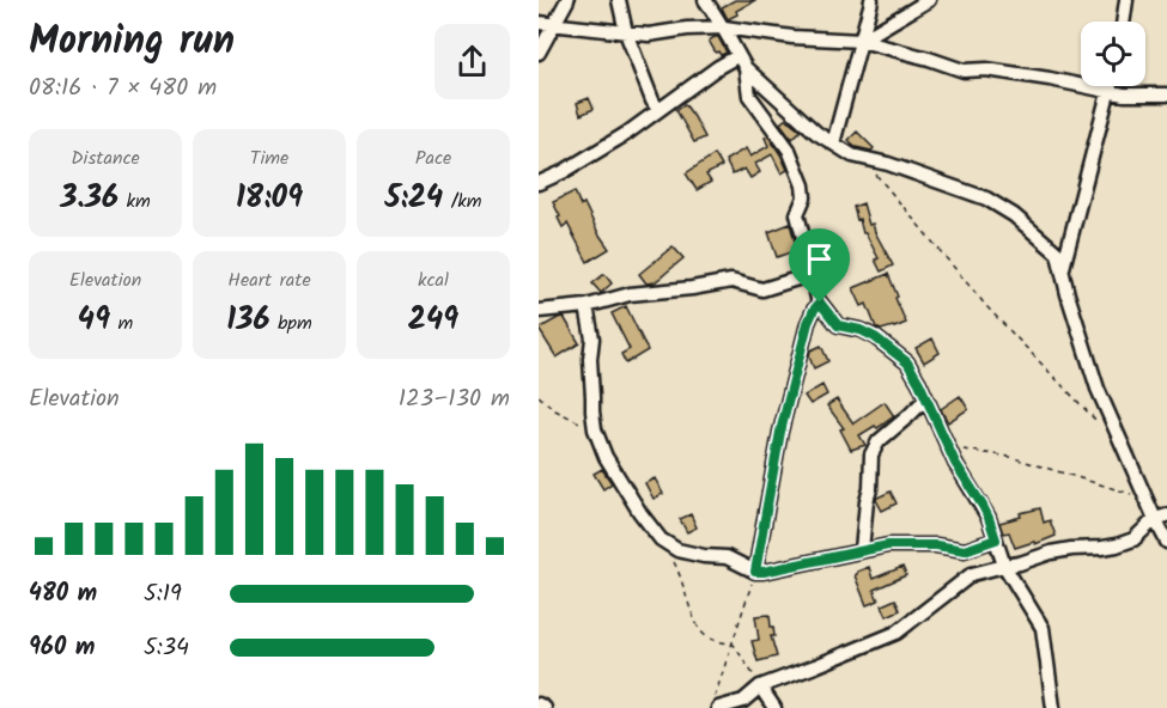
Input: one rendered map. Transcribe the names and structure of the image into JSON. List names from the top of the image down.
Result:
{
  "page": {
    "heading": ["Morning run", "08:16 · 7 × 480 m"],
    "stats": [
      ["Distance", "3.36 km"],
      ["Time", "18:09"],
      ["Pace", "5:24 /km"],
      ["Elevation", "49 m"],
      ["Heart rate", "136 bpm"],
      ["kcal", "249"]
    ],
    "chart": ["Elevation", "123–130 m"],
    "list": [
      {
        "name": "480 m",
        "note": "5:19"
      },
      {
        "name": "960 m",
        "note": "5:34"
      }
    ]
  }
}
